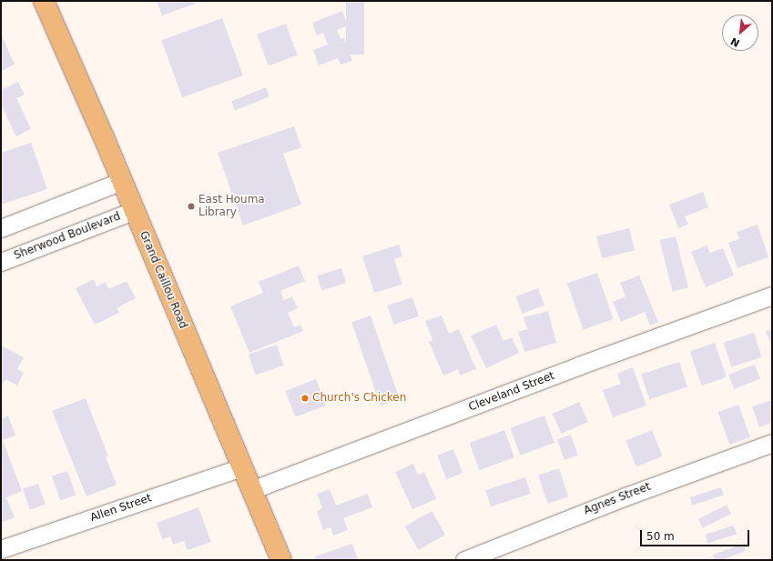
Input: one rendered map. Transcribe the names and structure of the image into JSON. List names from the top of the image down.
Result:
{
  "streets": {
    "main road": ["Grand Caillou Road"],
    "street": [
      "Sherwood Boulevard",
      "Cleveland Street",
      "Agnes Street",
      "Allen Street"
    ]
  },
  "crossings": [
    ["Sherwood Boulevard", "Grand Caillou Road"],
    ["Grand Caillou Road", "Cleveland Street"],
    ["Grand Caillou Road", "Allen Street"]
  ],
  "places": ["East Houma Library", "Church's Chicken"],
  "scale_bar": "50 m",
  "north": "bottom left"
}
